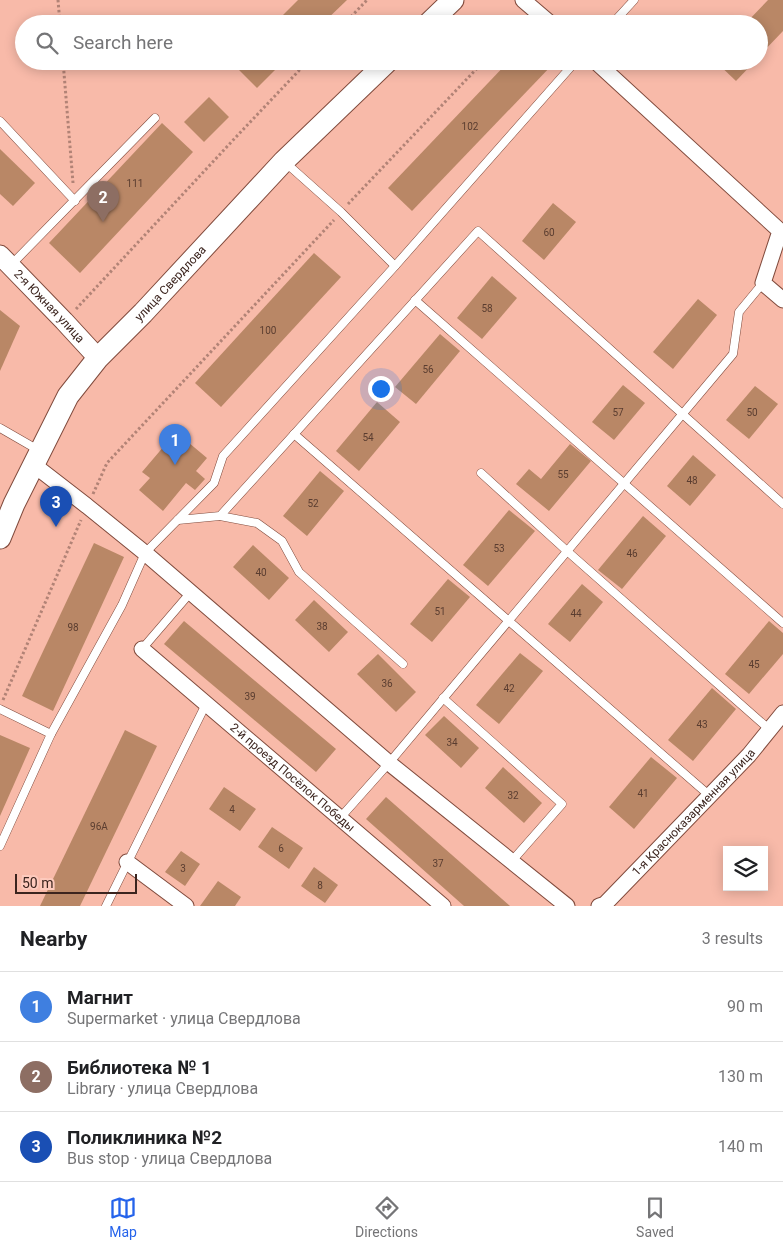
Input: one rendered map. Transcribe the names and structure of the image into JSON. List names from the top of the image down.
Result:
{
  "streets": {
    "main road": ["улица Свердлова"],
    "street": ["2-я Южная улица", "2-й проезд Посёлок Победы", "1-я Красноказарменная улица"]
  },
  "crossings": [
    ["улица Свердлова", "2-я Южная улица"]
  ],
  "house_numbers": [
    "102",
    "111",
    "60",
    "58",
    "100",
    "56",
    "57",
    "50",
    "54",
    "55",
    "48",
    "52",
    "53",
    "46",
    "40",
    "51",
    "44",
    "38",
    "98",
    "45",
    "36",
    "42",
    "39",
    "43",
    "34",
    "41",
    "32",
    "4",
    "96А",
    "6",
    "37",
    "3",
    "8"
  ],
  "scale_bar": "50 m",
  "page": {
    "search": "Search here",
    "pins": ["2", "1", "3"],
    "scale": "50 m",
    "heading": ["Nearby", "3 results"],
    "list": [
      {
        "mark": "1",
        "name": "Магнит",
        "note": "Supermarket · улица Свердлова",
        "value": "90 m"
      },
      {
        "mark": "2",
        "name": "Библиотека № 1",
        "note": "Library · улица Свердлова",
        "value": "130 m"
      },
      {
        "mark": "3",
        "name": "Поликлиника №2",
        "note": "Bus stop · улица Свердлова",
        "value": "140 m"
      }
    ],
    "nav": ["Map", "Directions", "Saved"]
  }
}
